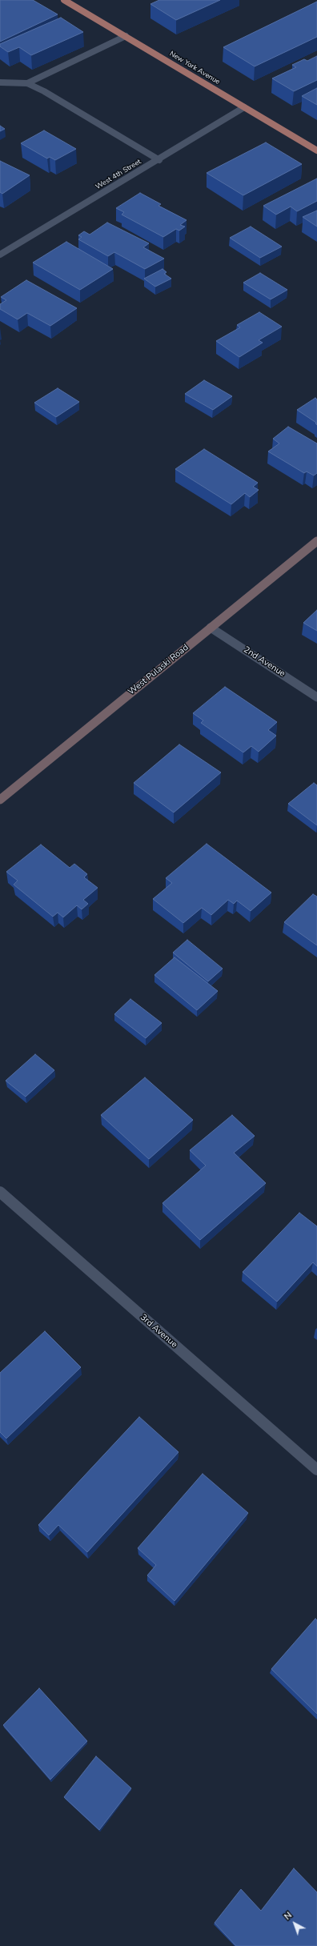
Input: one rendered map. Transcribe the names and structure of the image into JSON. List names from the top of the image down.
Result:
{
  "streets": {
    "main road": ["New York Avenue", "West Pulaski Road"],
    "street": ["West 4th Street", "2nd Avenue", "3rd Avenue"]
  },
  "crossings": [
    ["New York Avenue", "West 4th Street"],
    ["2nd Avenue", "West Pulaski Road"]
  ],
  "north": "top left"
}
